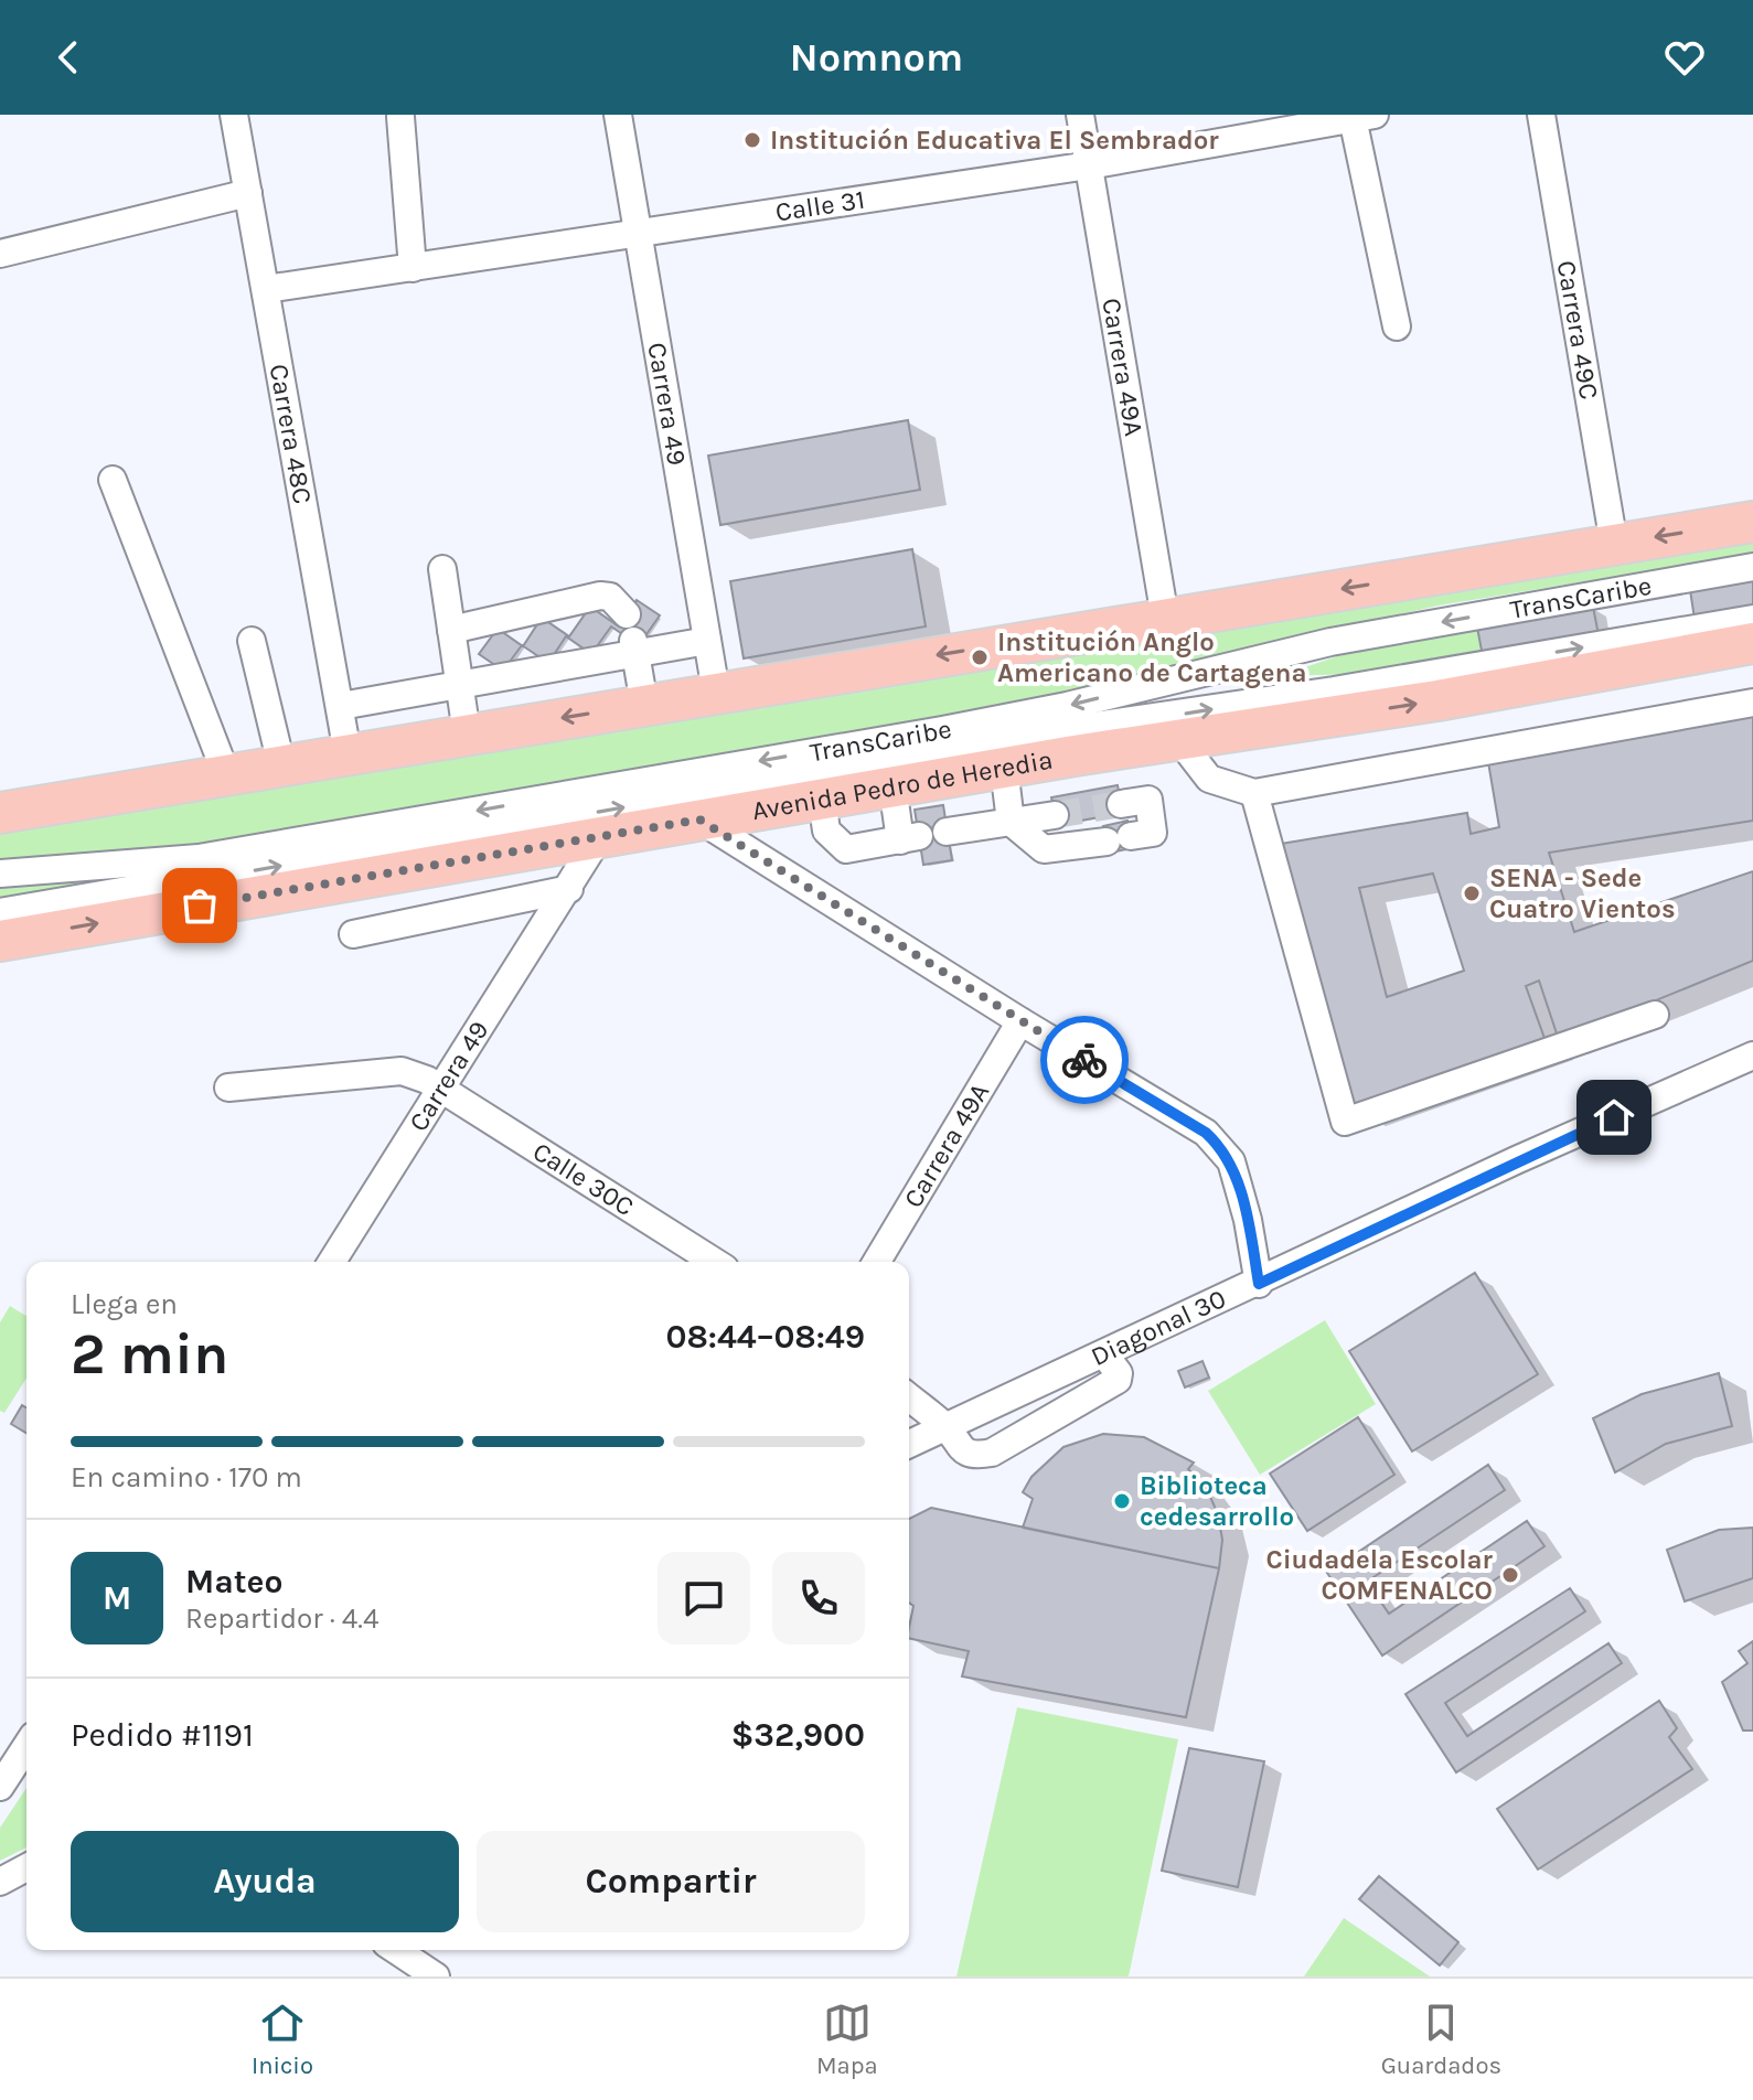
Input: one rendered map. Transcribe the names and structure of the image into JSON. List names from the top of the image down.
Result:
{
  "streets": {
    "highway": ["Avenida Pedro de Heredia"],
    "street": [
      "Calle 31",
      "Carrera 49C",
      "Carrera 49A",
      "Carrera 49",
      "Carrera 48C",
      "TransCaribe",
      "Calle 30C",
      "Diagonal 30"
    ]
  },
  "crossings": [
    ["Calle 31", "Carrera 49A"],
    ["Calle 31", "Carrera 49"],
    ["Calle 31", "Carrera 48C"],
    ["Carrera 49", "Avenida Pedro de Heredia"],
    ["Carrera 49", "Calle 30C"]
  ],
  "places": [
    "Institución Educativa El Sembrador",
    "Institución Anglo Americano de Cartagena",
    "SENA - Sede Cuatro Vientos",
    "Biblioteca cedesarrollo",
    "Ciudadela Escolar COMFENALCO"
  ],
  "page": {
    "header": "Nomnom",
    "heading": ["2 min", "Llega en", "08:44–08:49"],
    "panel": [
      "Mateo",
      "Repartidor · 4.4",
      "Pedido #1191",
      "$32,900"
    ],
    "bar": "En camino · 170 m",
    "round": "M",
    "buttons": ["Ayuda", "Compartir"],
    "tabs": ["Inicio", "Mapa", "Guardados"]
  }
}
